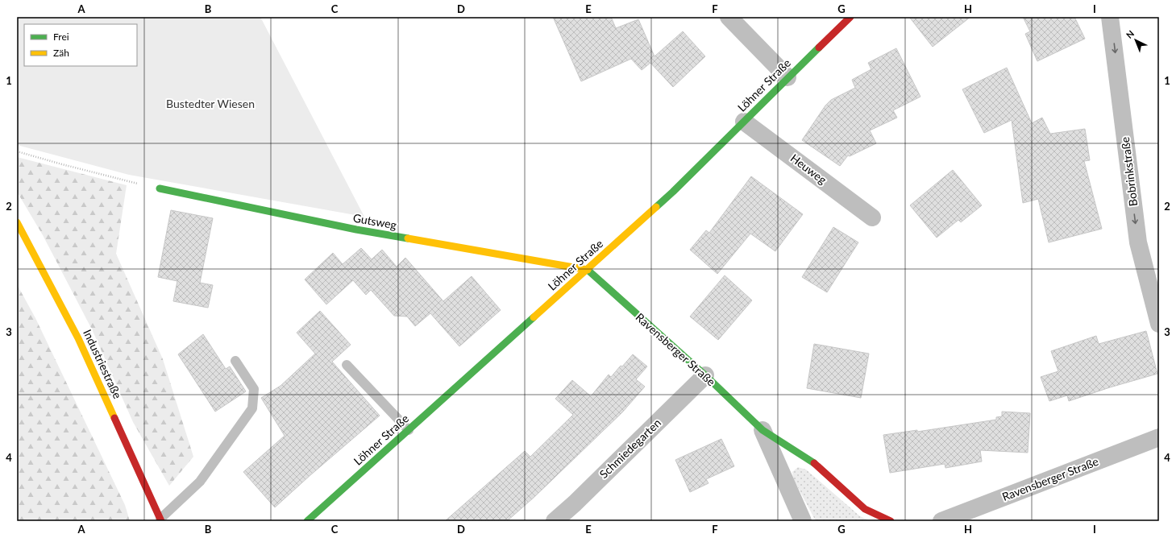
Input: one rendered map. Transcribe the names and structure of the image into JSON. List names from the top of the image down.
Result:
{
  "streets": {
    "street": [
      "Löhner Straße",
      "Heuweg",
      "Bobrinkstraße",
      "Gutsweg",
      "Ravensberger Straße",
      "Industriestraße",
      "Schmiedegarten"
    ]
  },
  "crossings": [
    ["Löhner Straße", "Heuweg"],
    ["Löhner Straße", "Gutsweg"],
    ["Löhner Straße", "Ravensberger Straße"],
    ["Gutsweg", "Ravensberger Straße"],
    ["Ravensberger Straße", "Schmiedegarten"]
  ],
  "one_way": ["Bobrinkstraße"],
  "parks": ["Bustedter Wiesen"],
  "legend": ["Frei", "Zäh"],
  "north": "top left",
  "grid": {
    "columns": [
      "A",
      "B",
      "C",
      "D",
      "E",
      "F",
      "G",
      "H",
      "I"
    ],
    "rows": [
      "1",
      "2",
      "3",
      "4"
    ]
  }
}
